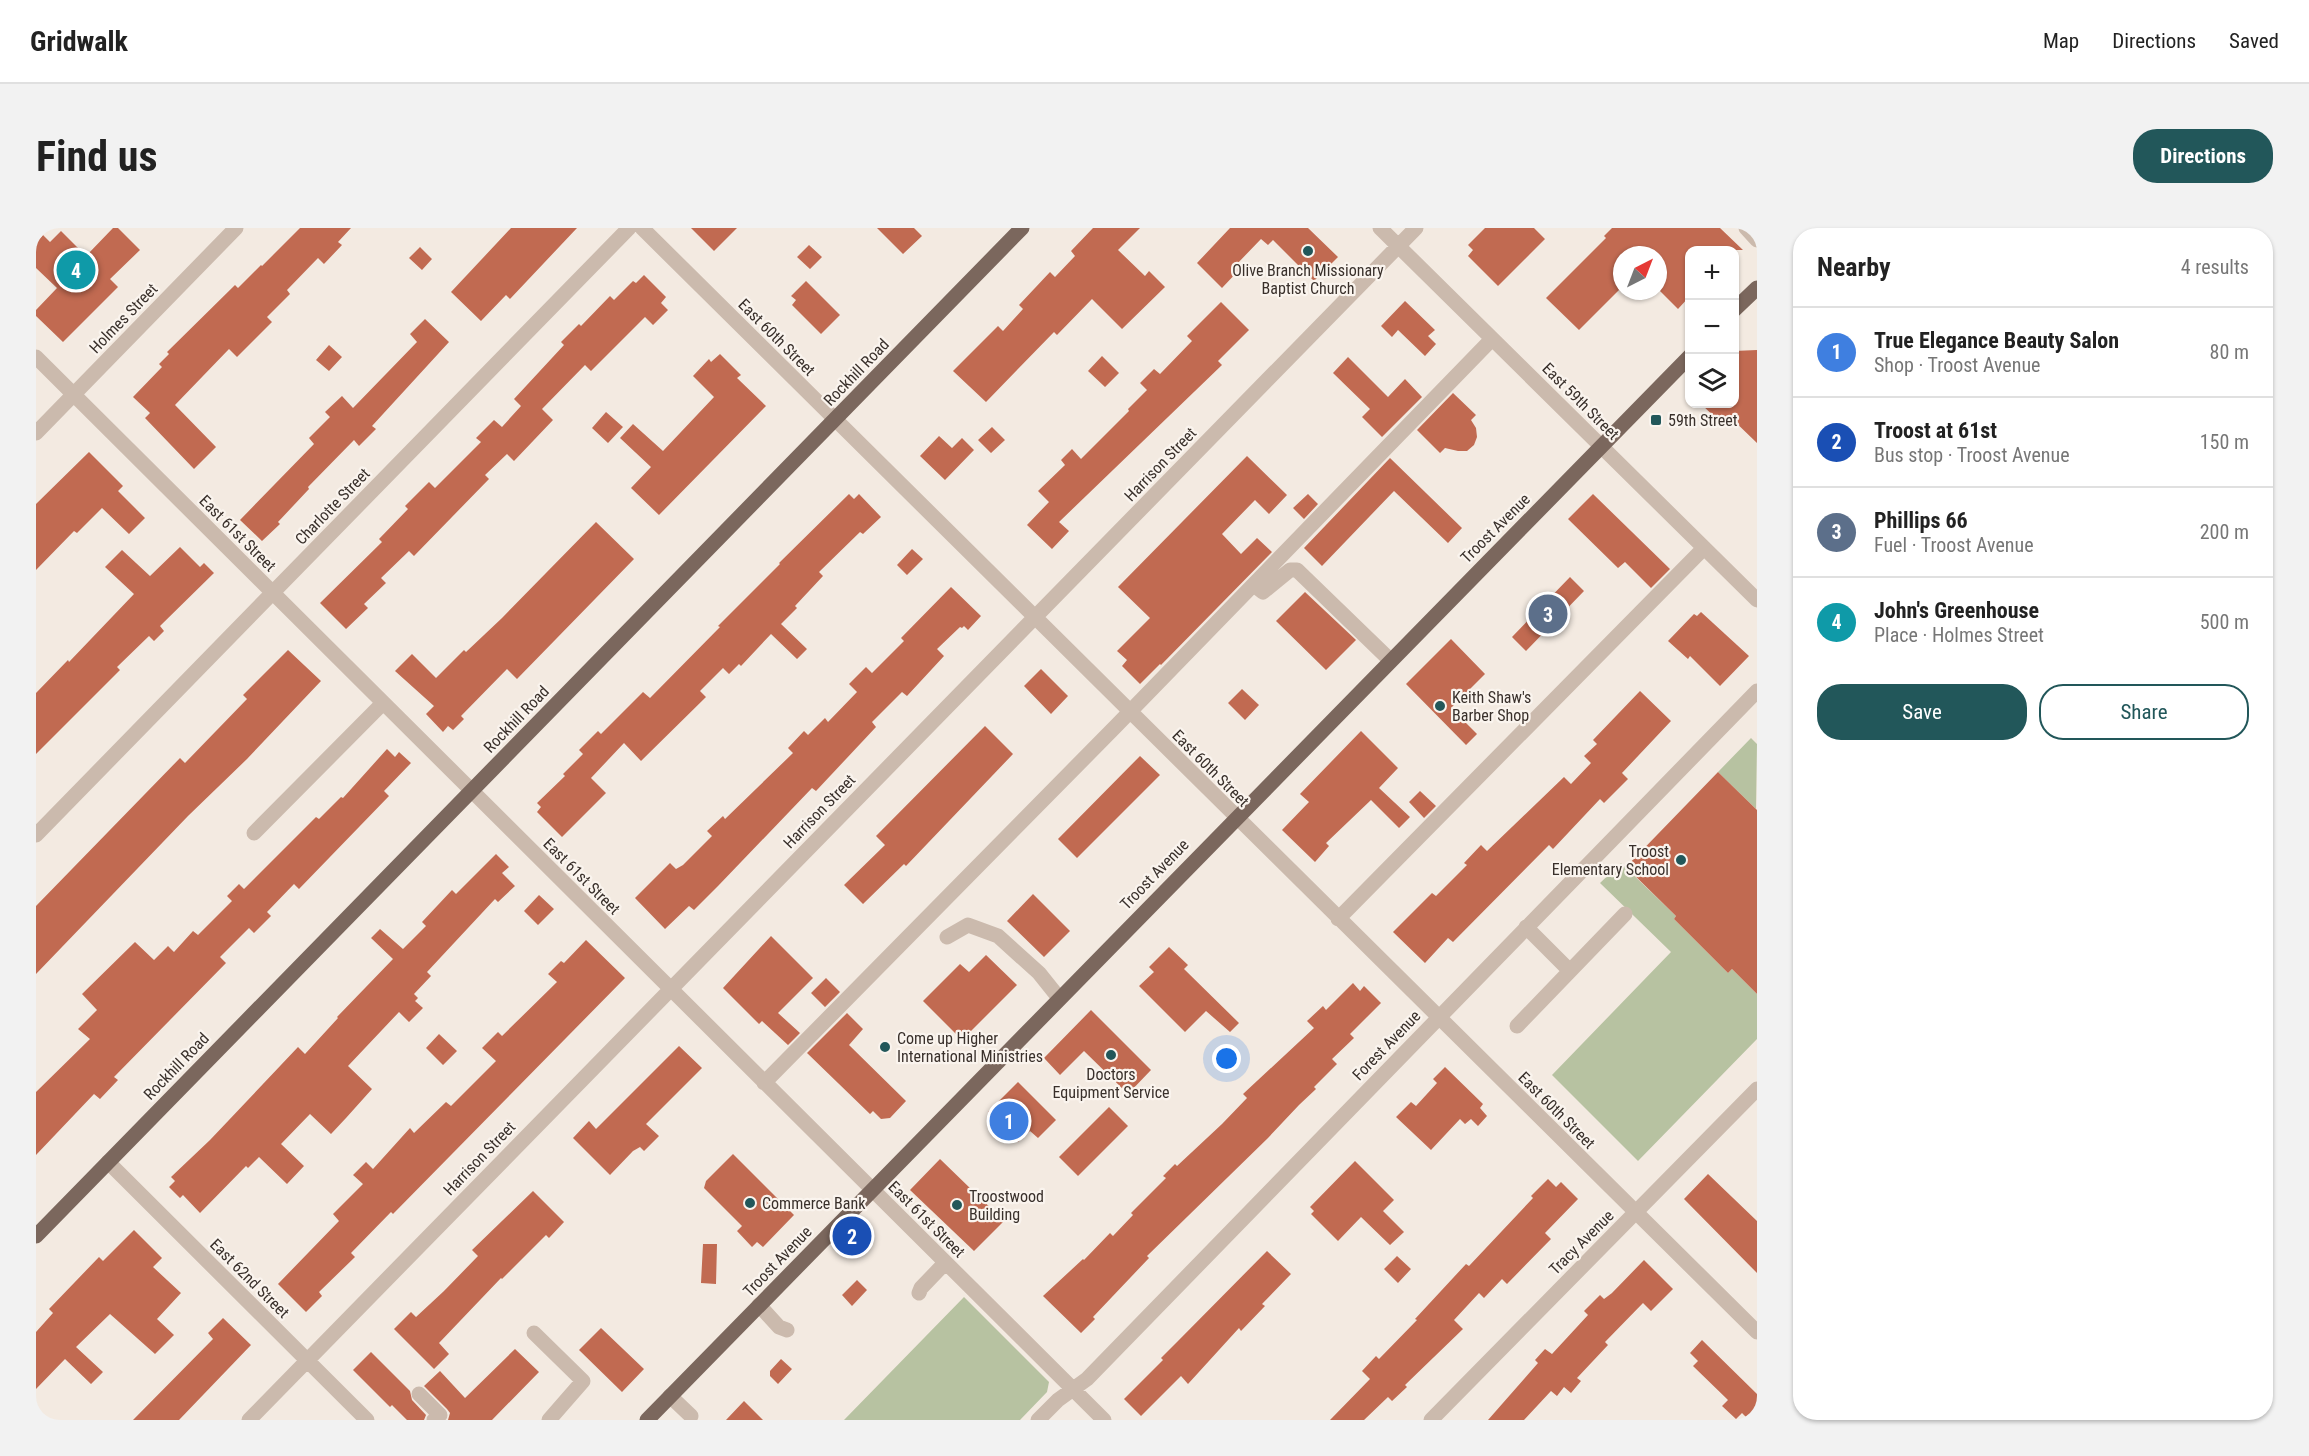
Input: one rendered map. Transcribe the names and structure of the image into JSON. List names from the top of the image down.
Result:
{
  "streets": {
    "main road": ["Rockhill Road", "Troost Avenue"],
    "street": [
      "Holmes Street",
      "East 60th Street",
      "East 59th Street",
      "Harrison Street",
      "Charlotte Street",
      "East 61st Street",
      "Forest Avenue",
      "Tracy Avenue",
      "East 62nd Street"
    ]
  },
  "crossings": [
    ["Holmes Street", "East 61st Street"],
    ["East 60th Street", "Rockhill Road"],
    ["East 60th Street", "Harrison Street"],
    ["East 60th Street", "Troost Avenue"],
    ["East 60th Street", "Forest Avenue"],
    ["East 60th Street", "Tracy Avenue"],
    ["Rockhill Road", "East 61st Street"],
    ["Rockhill Road", "East 62nd Street"],
    ["East 59th Street", "Harrison Street"],
    ["East 59th Street", "Troost Avenue"],
    ["Harrison Street", "East 61st Street"],
    ["Harrison Street", "East 62nd Street"],
    ["Charlotte Street", "East 61st Street"],
    ["Troost Avenue", "East 61st Street"],
    ["East 61st Street", "Forest Avenue"]
  ],
  "places": {
    "other": [
      "Olive Branch Missionary Baptist Church",
      "Keith Shaw's Barber Shop",
      "Troost Elementary School",
      "Come up Higher International Ministries",
      "Doctors Equipment Service",
      "Commerce Bank",
      "Troostwood Building"
    ],
    "transit": ["59th Street"]
  },
  "north": "top right",
  "page": {
    "header": "Gridwalk",
    "nav": ["Map", "Directions", "Saved"],
    "buttons": [
      "Directions",
      ["Save", "Share"]
    ],
    "title": "Find us",
    "heading": ["Nearby", "4 results"],
    "map_buttons": ["+", "−"],
    "pins": [
      "4",
      "3",
      "1",
      "2"
    ],
    "list": [
      {
        "mark": "1",
        "name": "True Elegance Beauty Salon",
        "note": "Shop · Troost Avenue",
        "value": "80 m"
      },
      {
        "mark": "2",
        "name": "Troost at 61st",
        "note": "Bus stop · Troost Avenue",
        "value": "150 m"
      },
      {
        "mark": "3",
        "name": "Phillips 66",
        "note": "Fuel · Troost Avenue",
        "value": "200 m"
      },
      {
        "mark": "4",
        "name": "John's Greenhouse",
        "note": "Place · Holmes Street",
        "value": "500 m"
      }
    ]
  }
}
